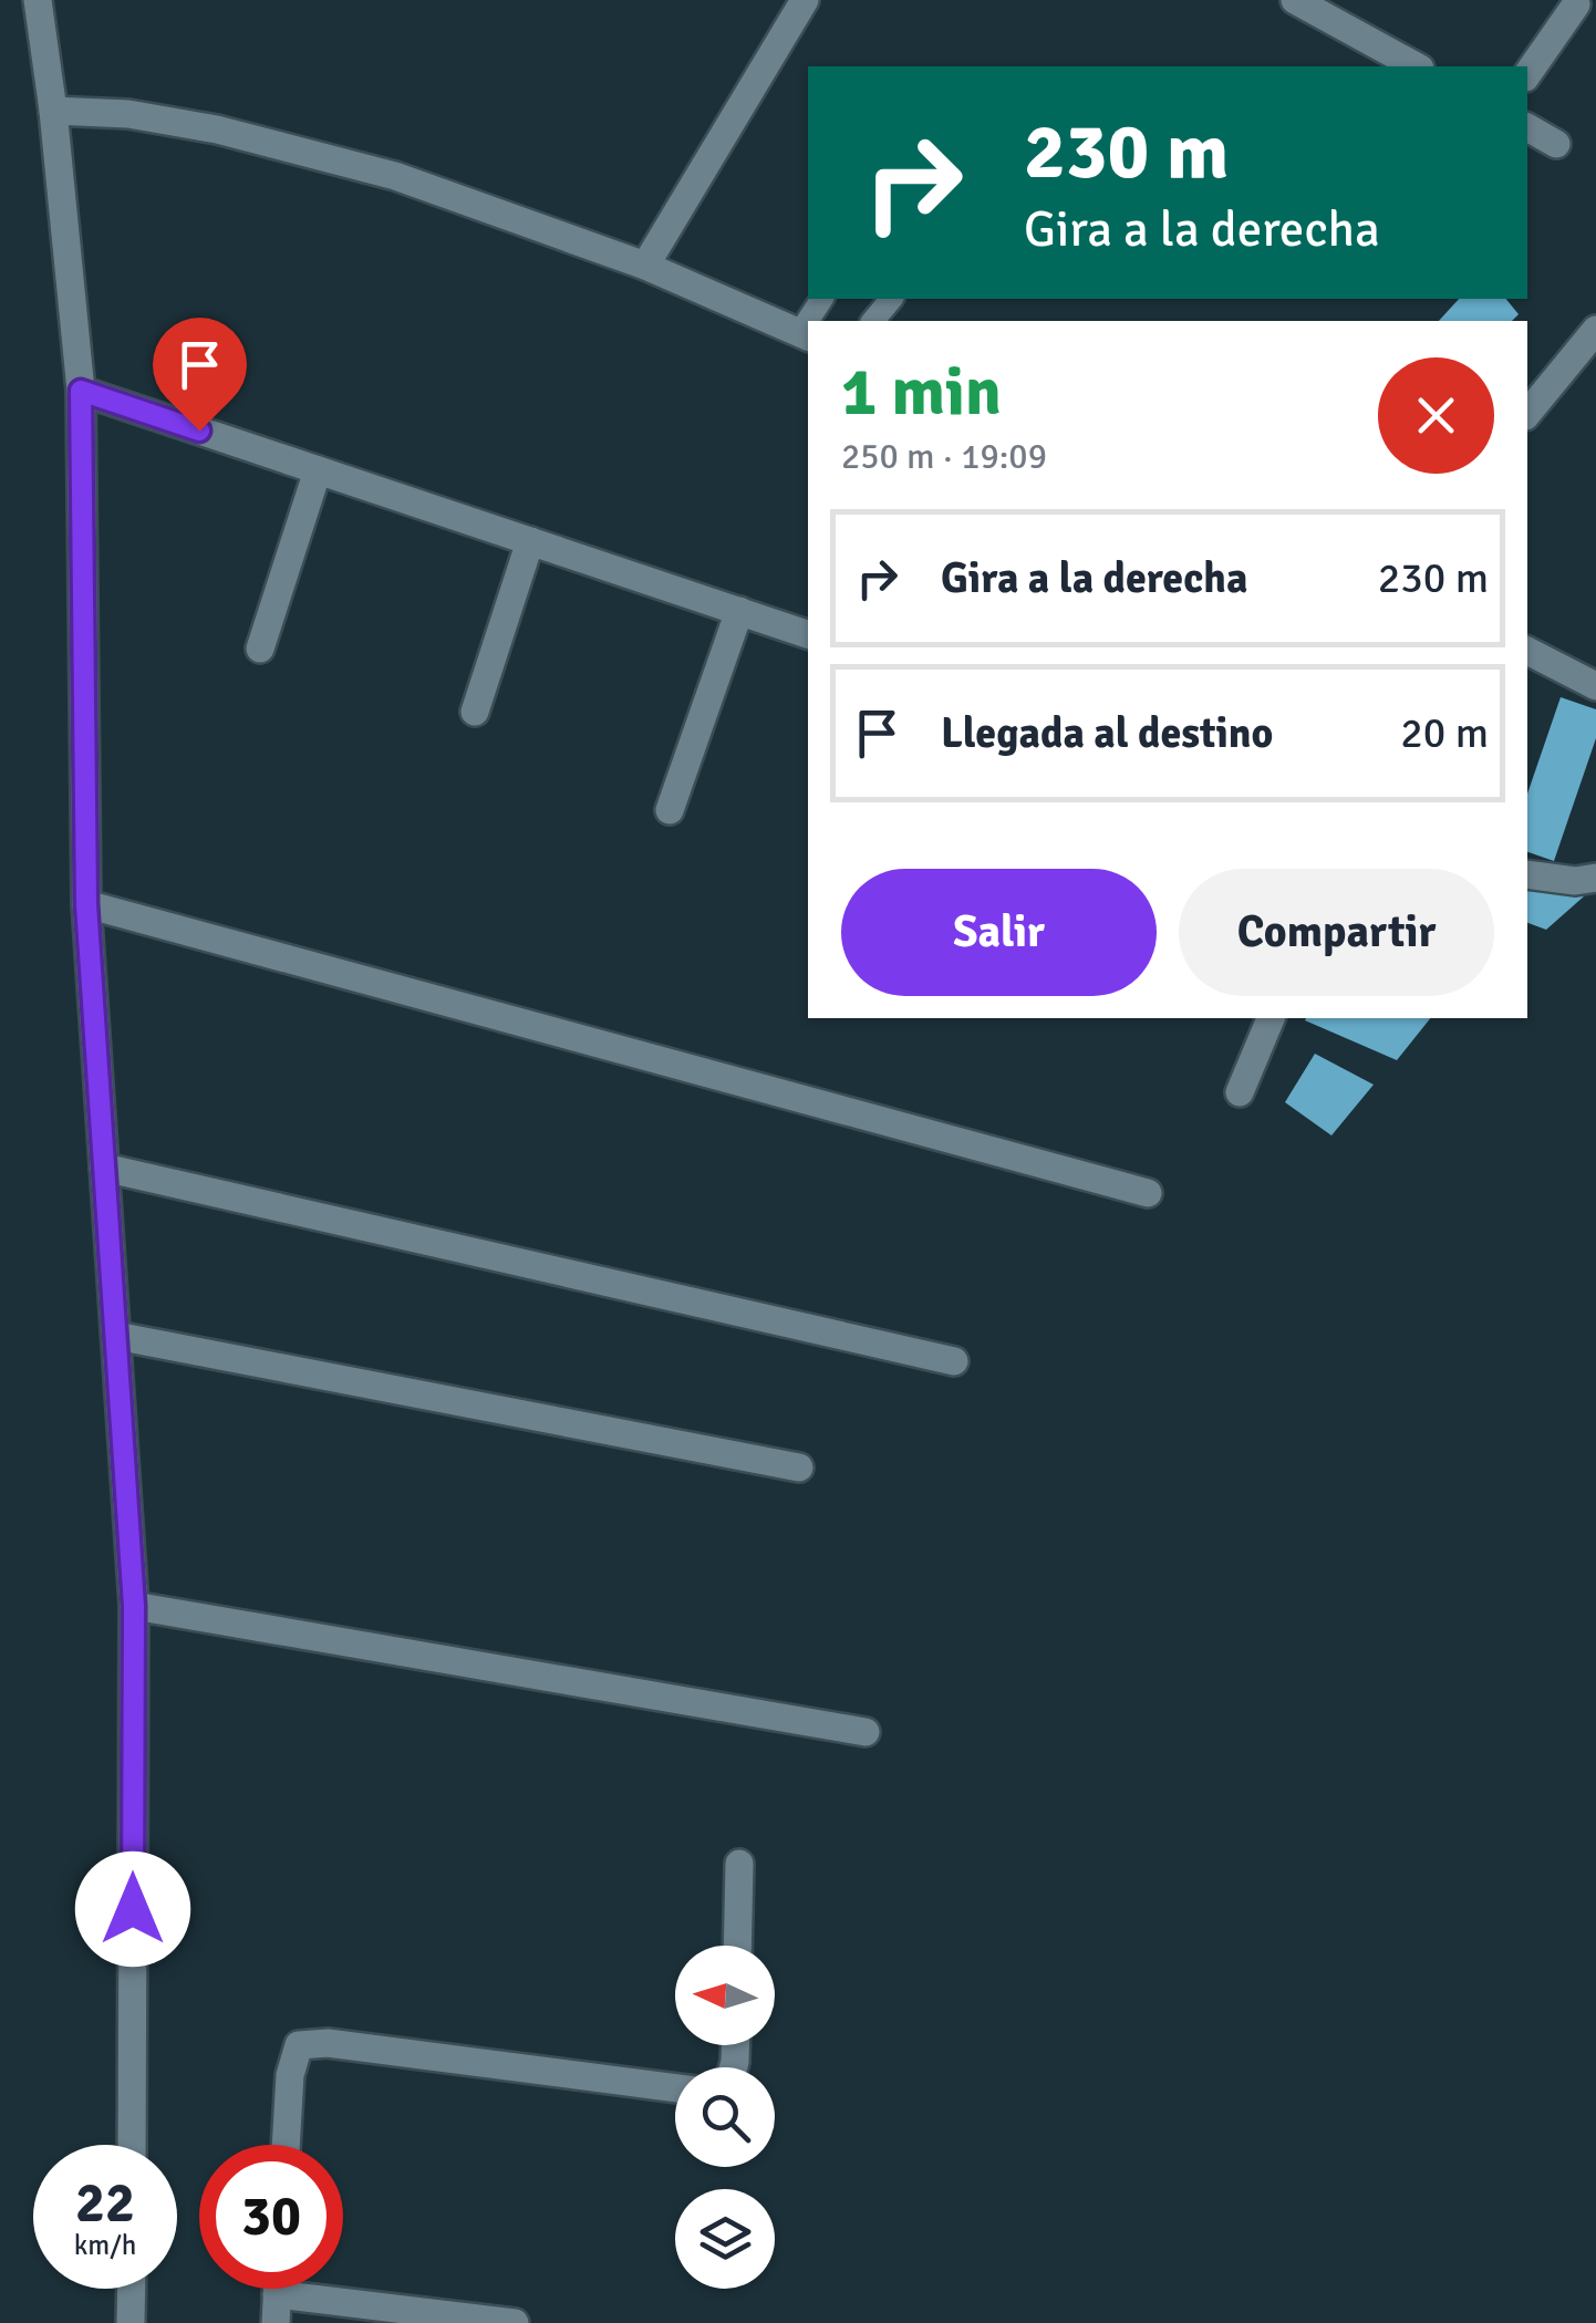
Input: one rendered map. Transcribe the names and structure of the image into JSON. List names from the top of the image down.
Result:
{
  "north": "left",
  "page": {
    "turn": ["230 m", "Gira a la derecha"],
    "heading": ["1 min", "250 m · 19:09"],
    "list": [
      {
        "name": "Gira a la derecha",
        "value": "230 m"
      },
      {
        "name": "Llegada al destino",
        "value": "20 m"
      }
    ],
    "buttons": ["Salir", "Compartir"],
    "speed": "22 km/h",
    "limit": "30"
  }
}
